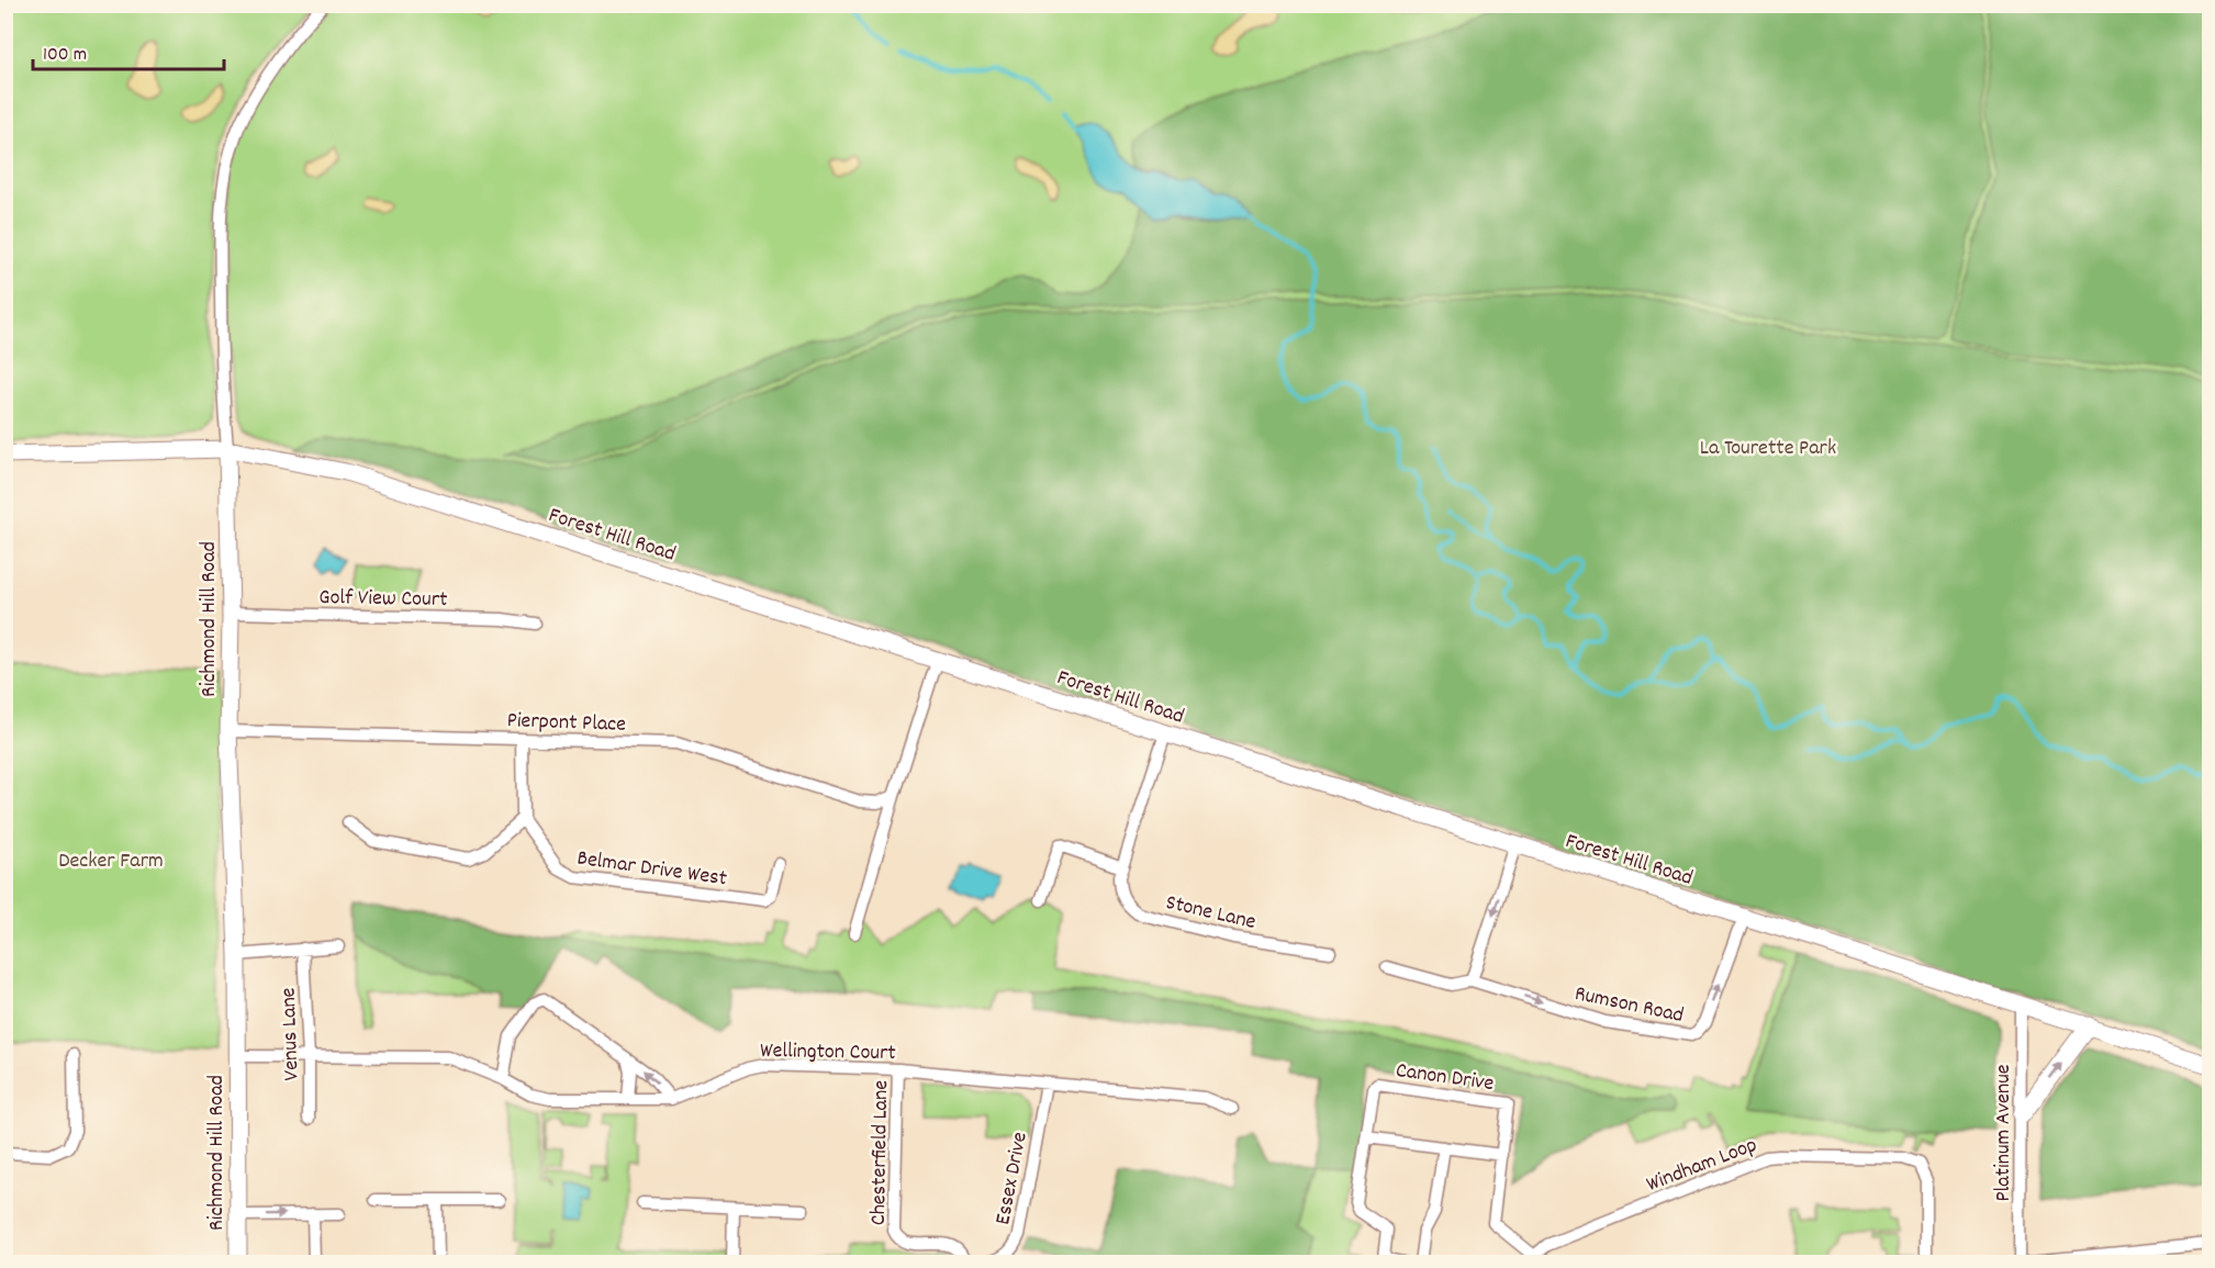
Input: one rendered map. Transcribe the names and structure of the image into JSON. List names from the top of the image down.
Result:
{
  "streets": {
    "street": [
      "Forest Hill Road",
      "Golf View Court",
      "Richmond Hill Road",
      "Pierpont Place",
      "Belmar Drive West",
      "Stone Lane",
      "Rumson Road",
      "Venus Lane",
      "Wellington Court",
      "Canon Drive",
      "Platinum Avenue",
      "Chesterfield Lane",
      "Windham Loop",
      "Essex Drive"
    ]
  },
  "crossings": [
    ["Forest Hill Road", "Richmond Hill Road"],
    ["Forest Hill Road", "Stone Lane"],
    ["Forest Hill Road", "Rumson Road"],
    ["Forest Hill Road", "Platinum Avenue"],
    ["Golf View Court", "Richmond Hill Road"],
    ["Richmond Hill Road", "Pierpont Place"],
    ["Richmond Hill Road", "Wellington Court"],
    ["Venus Lane", "Wellington Court"],
    ["Wellington Court", "Chesterfield Lane"],
    ["Wellington Court", "Essex Drive"],
    ["Canon Drive", "Windham Loop"]
  ],
  "parks": ["La Tourette Park", "Decker Farm"],
  "scale_bar": "100 m"
}
